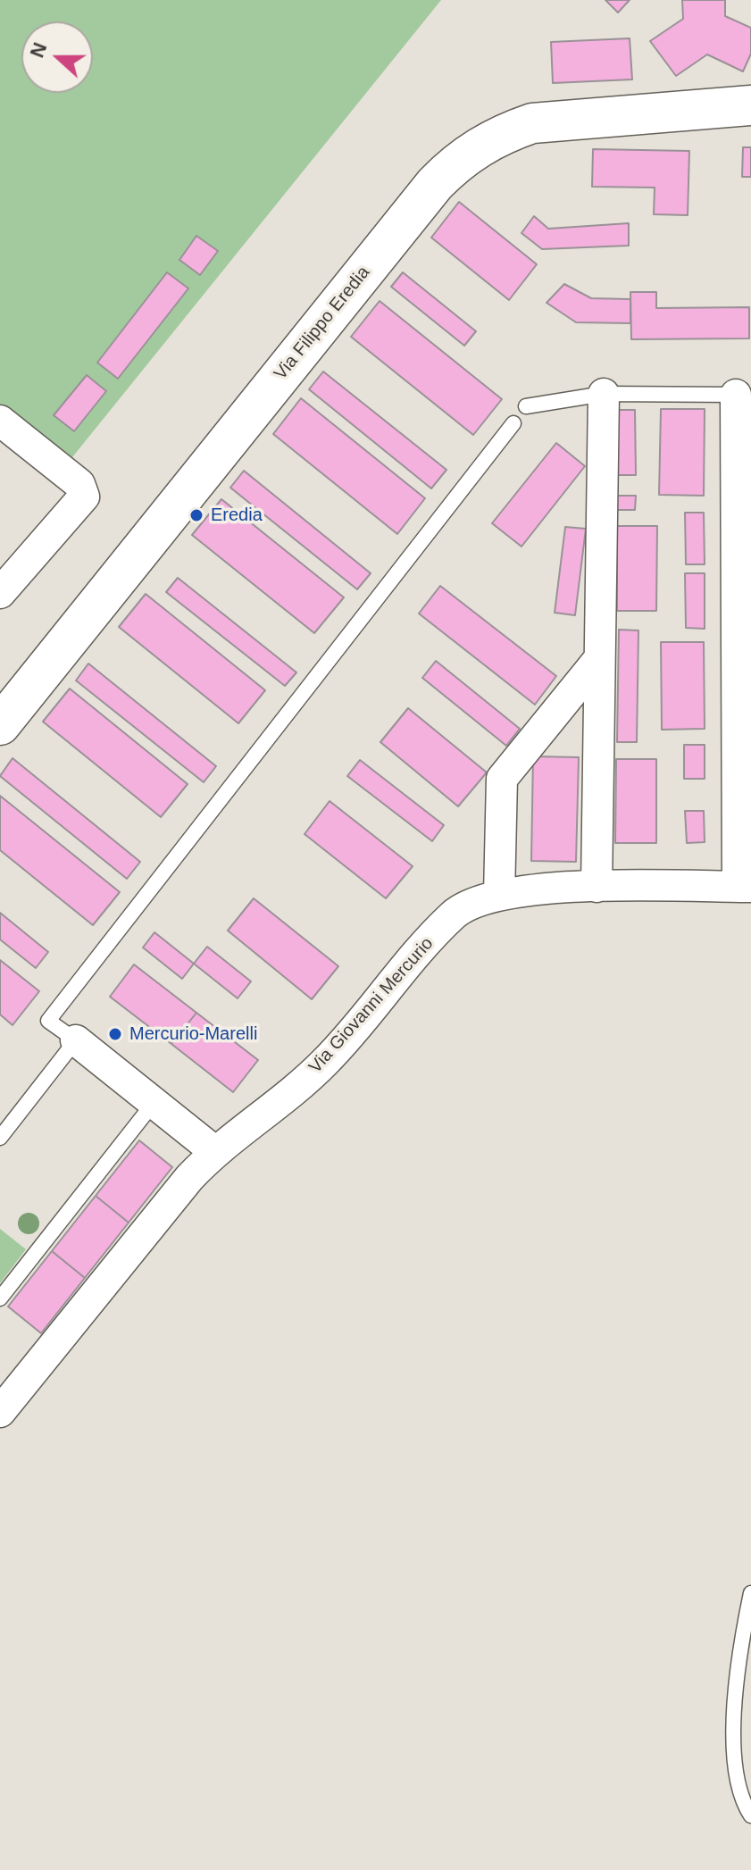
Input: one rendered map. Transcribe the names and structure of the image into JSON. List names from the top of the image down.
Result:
{
  "streets": {
    "main road": ["Via Filippo Eredia"],
    "street": ["Via Giovanni Mercurio"]
  },
  "places": ["Eredia", "Mercurio-Marelli"],
  "north": "left"
}
